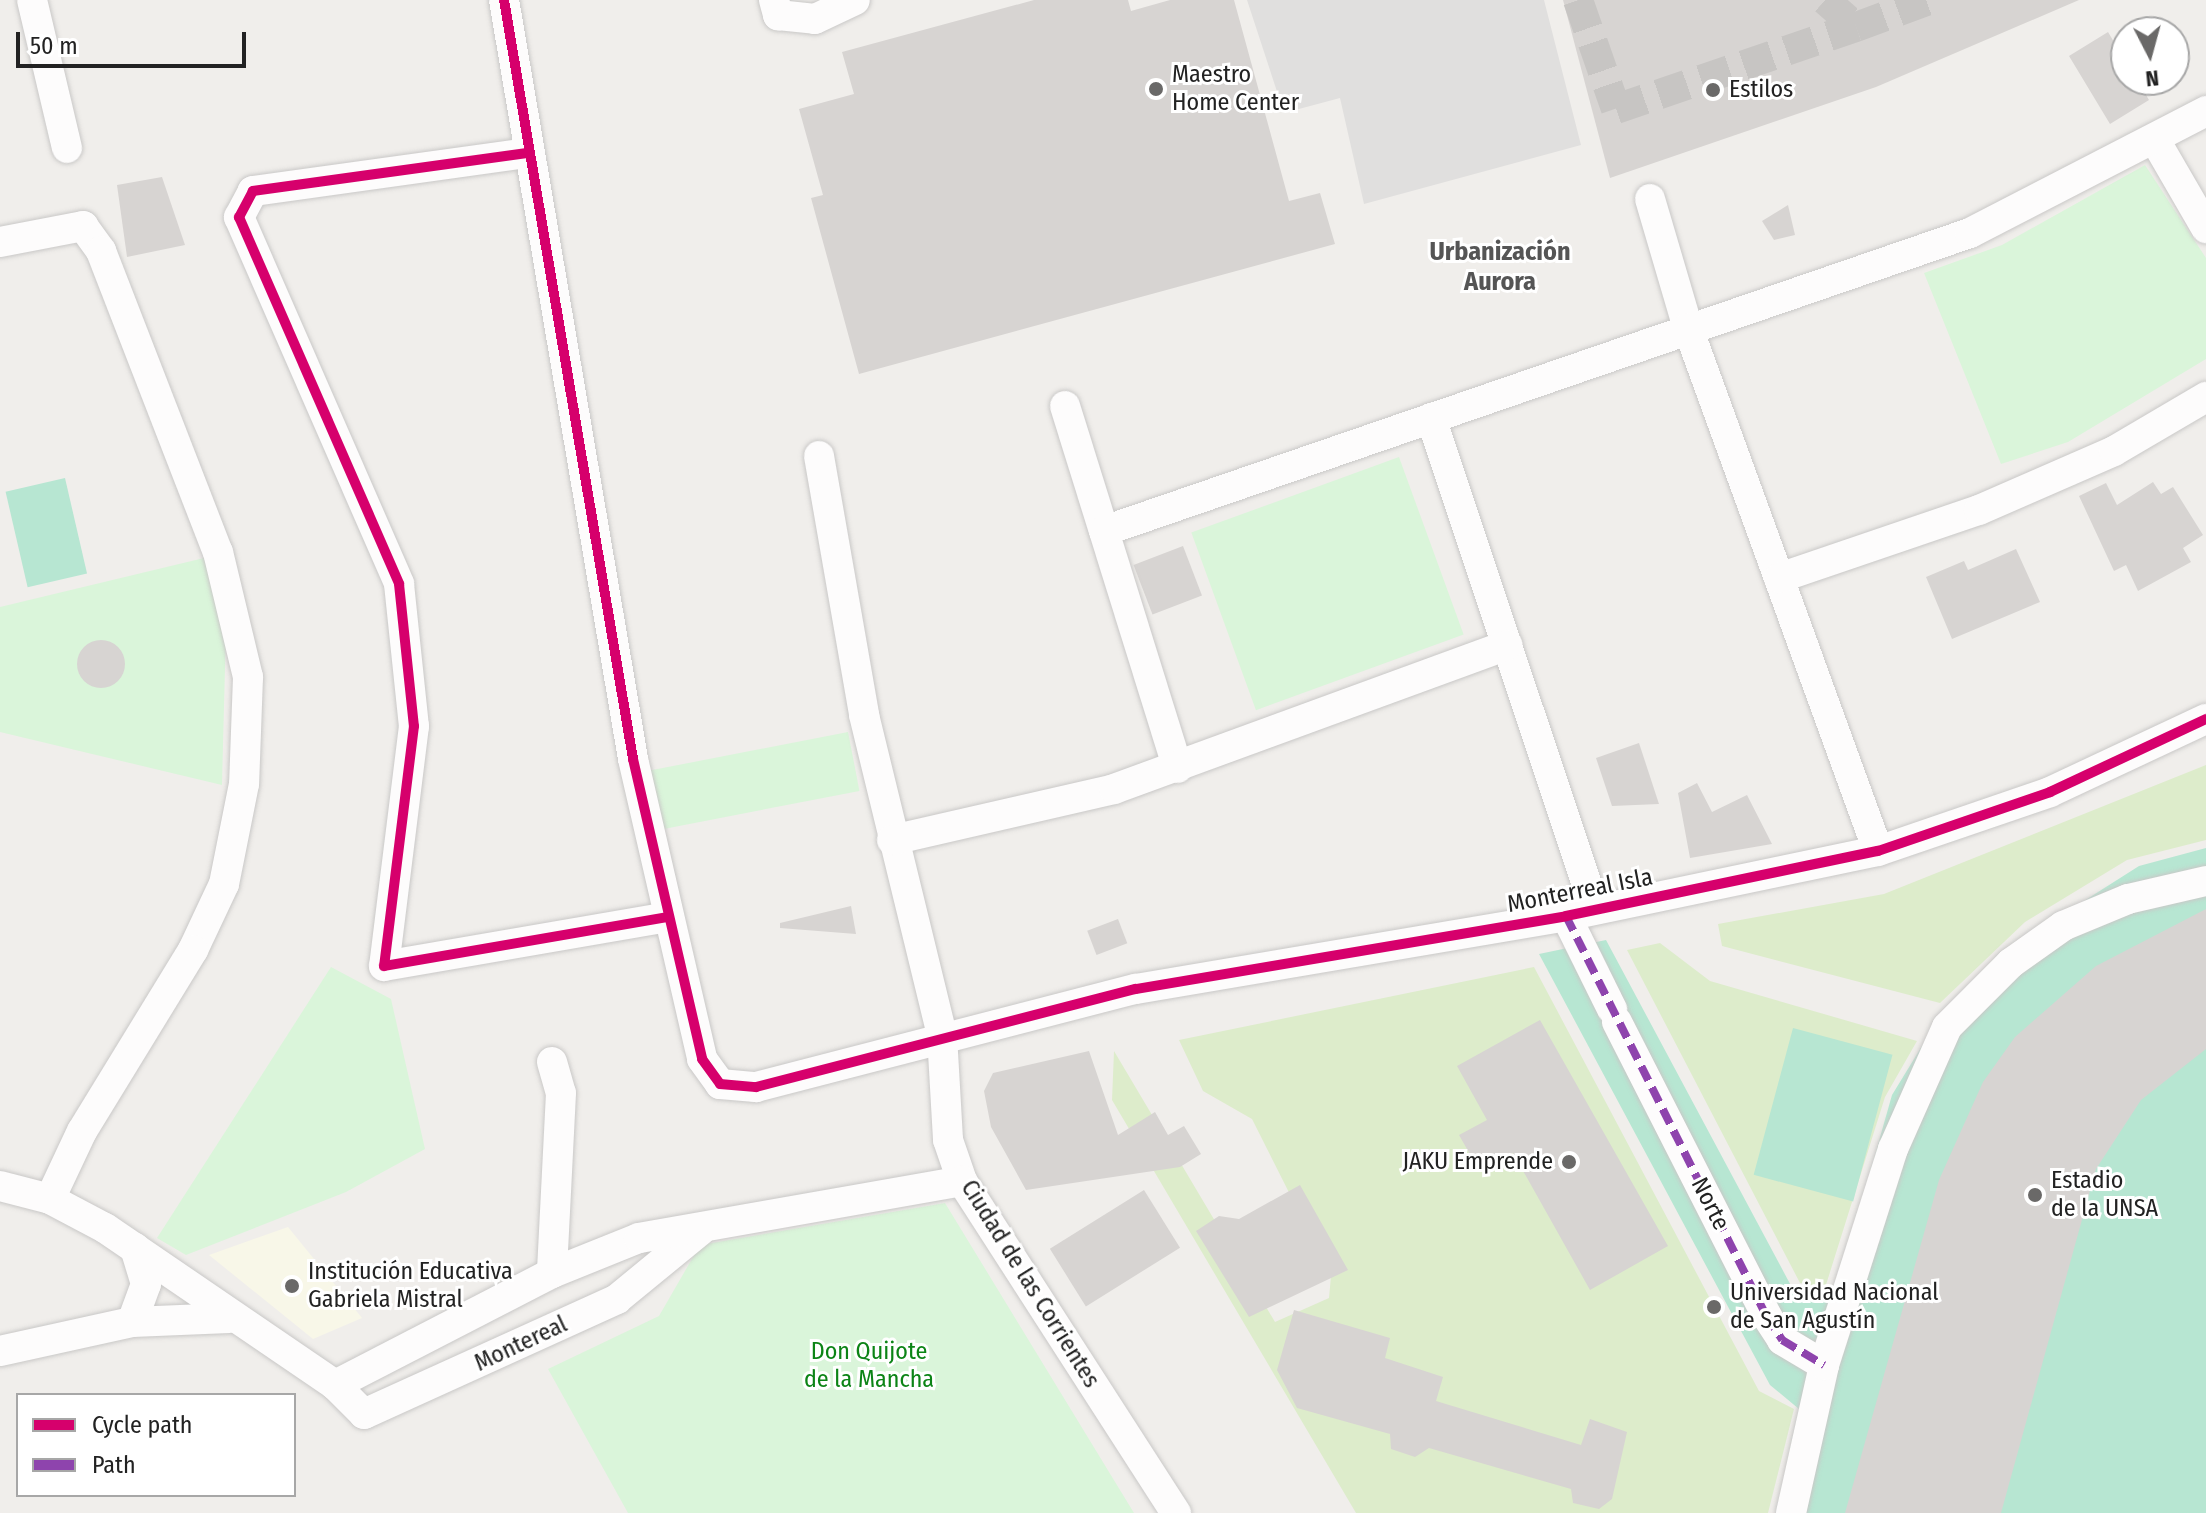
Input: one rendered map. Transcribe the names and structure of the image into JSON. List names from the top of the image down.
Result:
{
  "streets": {
    "street": [
      "Monterreal Isla",
      "Norte",
      "Ciudad de las Corrientes",
      "Montereal"
    ]
  },
  "crossings": [
    ["Monterreal Isla", "Norte"],
    ["Monterreal Isla", "Ciudad de las Corrientes"],
    ["Ciudad de las Corrientes", "Montereal"]
  ],
  "districts": ["Urbanización Aurora"],
  "parks": ["Don Quijote de la Mancha"],
  "places": [
    "Maestro Home Center",
    "Estilos",
    "JAKU Emprende",
    "Estadio de la UNSA",
    "Institución Educativa Gabriela Mistral",
    "Universidad Nacional de San Agustín"
  ],
  "legend": ["Cycle path", "Path"],
  "scale_bar": "50 m",
  "north": "bottom"
}
